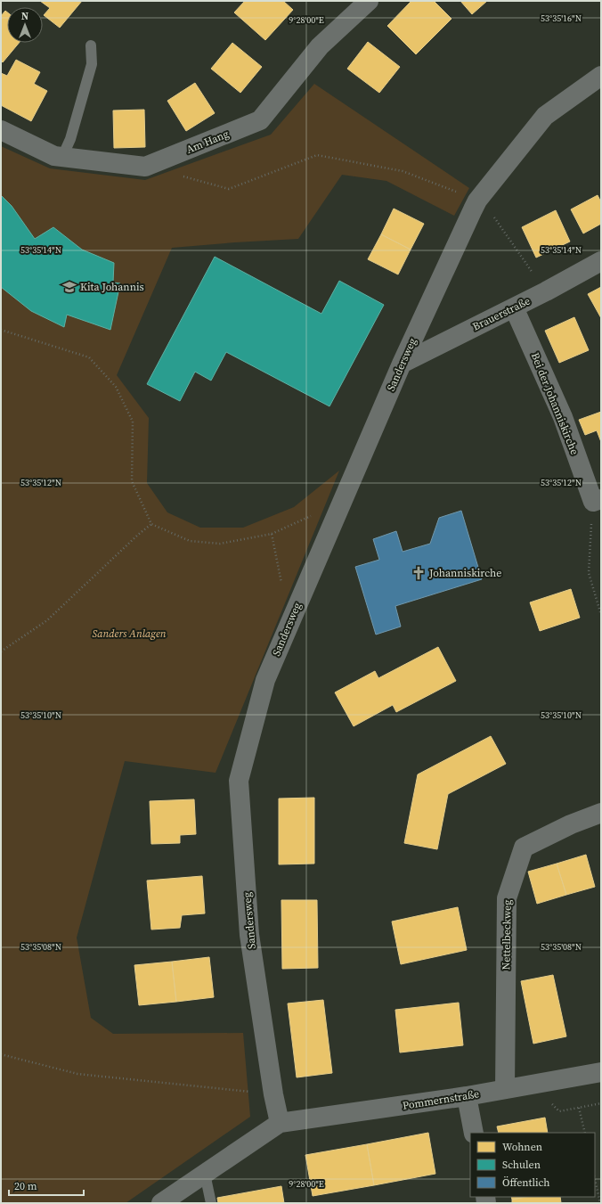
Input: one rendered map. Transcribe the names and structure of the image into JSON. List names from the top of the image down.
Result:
{
  "streets": {
    "street": [
      "Am Hang",
      "Brauerstraße",
      "Sandersweg",
      "Bei der Johanniskirche",
      "Nettelbeckweg",
      "Pommernstraße"
    ]
  },
  "crossings": [
    ["Brauerstraße", "Sandersweg"],
    ["Brauerstraße", "Bei der Johanniskirche"],
    ["Sandersweg", "Pommernstraße"],
    ["Nettelbeckweg", "Pommernstraße"]
  ],
  "parks": ["Sanders Anlagen"],
  "places": {
    "school or university": ["Kita Johannis"],
    "church": ["Johanniskirche"]
  },
  "legend": ["Wohnen", "Schulen", "Öffentlich"],
  "scale_bar": "20 m",
  "north": "top",
  "coordinates": [
    "53°35'16\"N",
    "9°28'00\"E",
    "53°35'14\"N",
    "53°35'12\"N",
    "53°35'10\"N",
    "53°35'08\"N"
  ]
}
